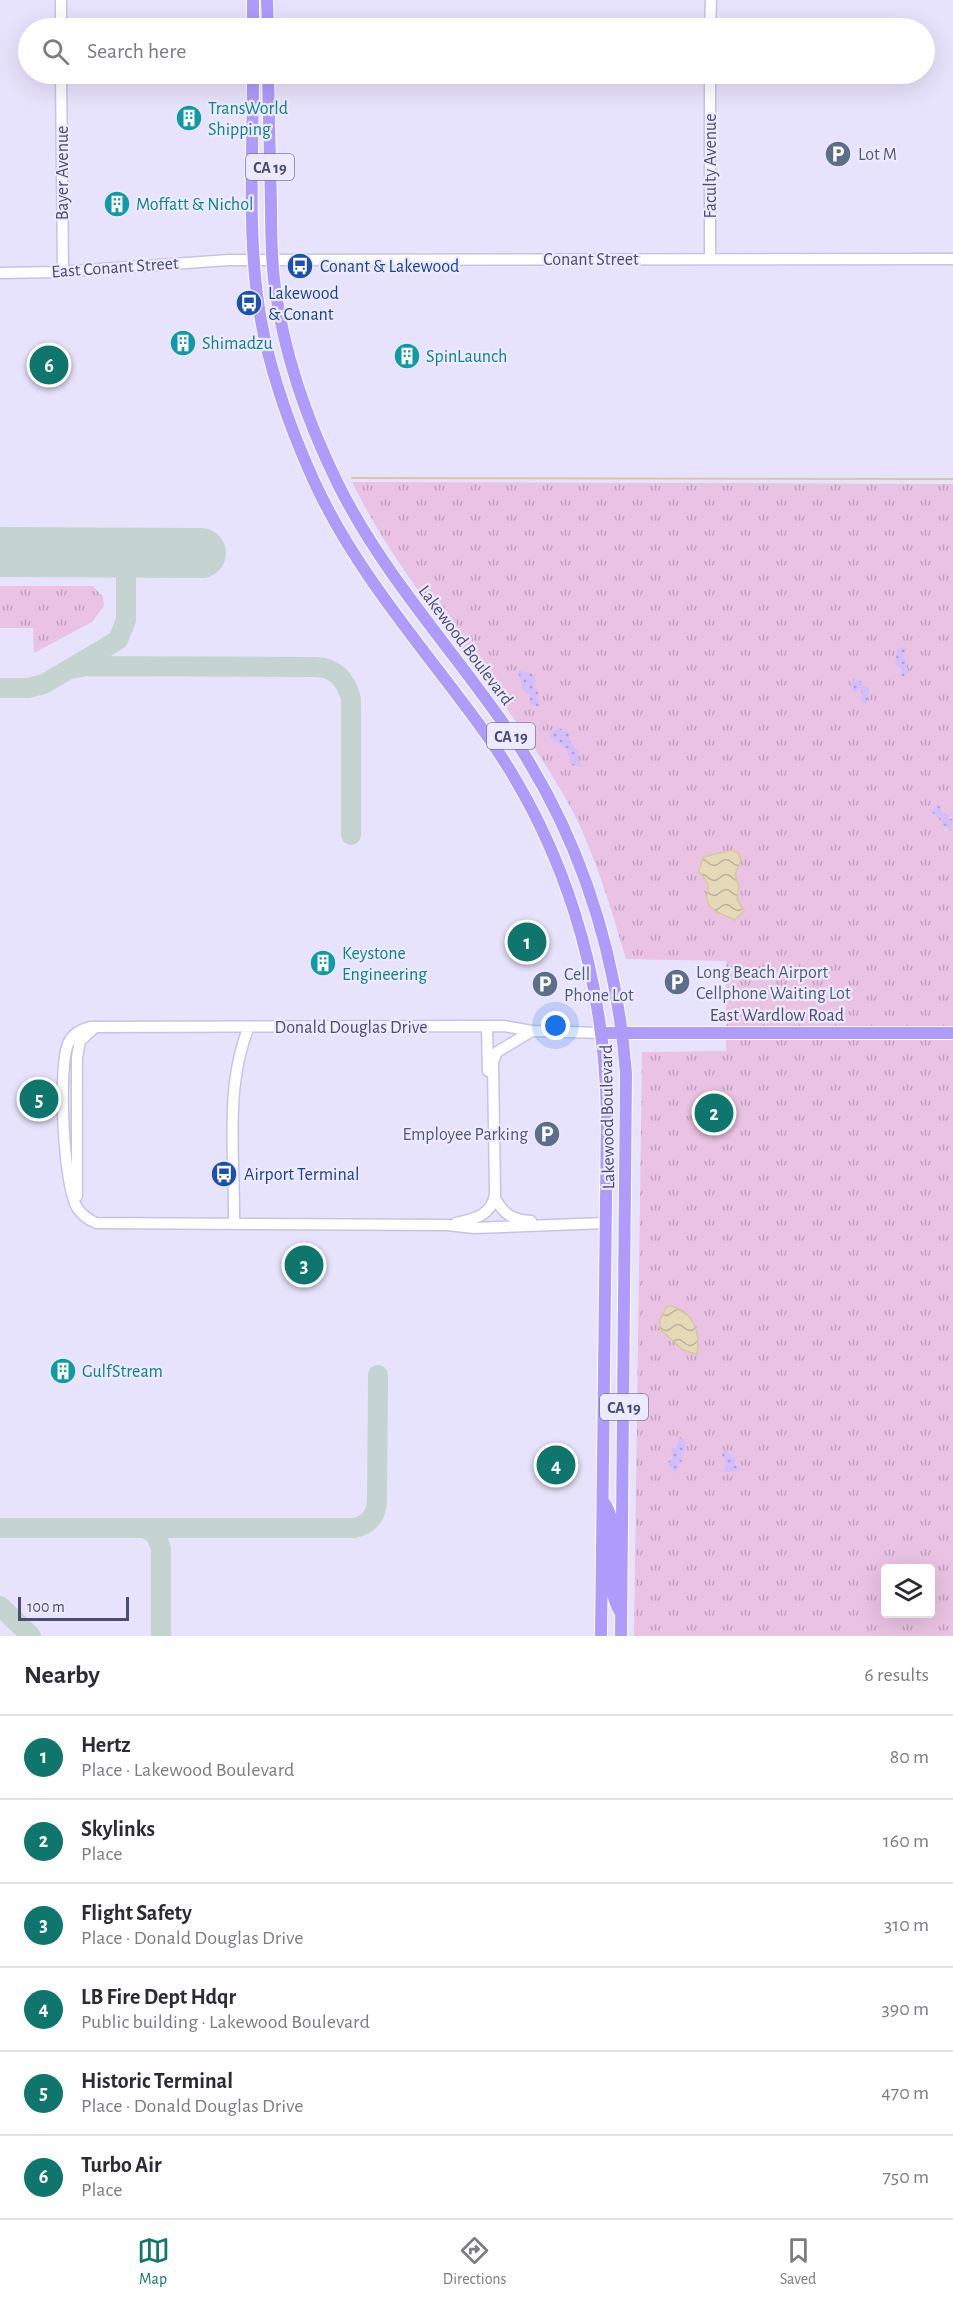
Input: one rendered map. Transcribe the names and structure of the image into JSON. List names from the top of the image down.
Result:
{
  "streets": {
    "main road": ["CA 19", "Lakewood Boulevard", "East Wardlow Road"],
    "street": [
      "Faculty Avenue",
      "Bayer Avenue",
      "Conant Street",
      "East Conant Street",
      "Donald Douglas Drive"
    ]
  },
  "crossings": [
    ["Faculty Avenue", "Conant Street"],
    ["Bayer Avenue", "East Conant Street"],
    ["Conant Street", "East Conant Street"],
    ["Conant Street", "Lakewood Boulevard"],
    ["Lakewood Boulevard", "East Wardlow Road"],
    ["Lakewood Boulevard", "Donald Douglas Drive"],
    ["East Wardlow Road", "Donald Douglas Drive"]
  ],
  "places": {
    "building": [
      "TransWorld Shipping",
      "Moffatt & Nichol",
      "Shimadzu",
      "SpinLaunch",
      "Keystone Engineering",
      "GulfStream"
    ],
    "parking": [
      "Lot M",
      "Long Beach Airport Cellphone Waiting Lot",
      "Cell Phone Lot",
      "Employee Parking"
    ],
    "bus stop": ["Conant & Lakewood", "Lakewood & Conant", "Airport Terminal"]
  },
  "scale_bar": "100 m",
  "page": {
    "search": "Search here",
    "pins": [
      "6",
      "1",
      "5",
      "2",
      "3",
      "4"
    ],
    "scale": "100 m",
    "heading": ["Nearby", "6 results"],
    "list": [
      {
        "mark": "1",
        "name": "Hertz",
        "note": "Place · Lakewood Boulevard",
        "value": "80 m"
      },
      {
        "mark": "2",
        "name": "Skylinks",
        "note": "Place",
        "value": "160 m"
      },
      {
        "mark": "3",
        "name": "Flight Safety",
        "note": "Place · Donald Douglas Drive",
        "value": "310 m"
      },
      {
        "mark": "4",
        "name": "LB Fire Dept Hdqr",
        "note": "Public building · Lakewood Boulevard",
        "value": "390 m"
      },
      {
        "mark": "5",
        "name": "Historic Terminal",
        "note": "Place · Donald Douglas Drive",
        "value": "470 m"
      },
      {
        "mark": "6",
        "name": "Turbo Air",
        "note": "Place",
        "value": "750 m"
      }
    ],
    "nav": ["Map", "Directions", "Saved"]
  }
}
